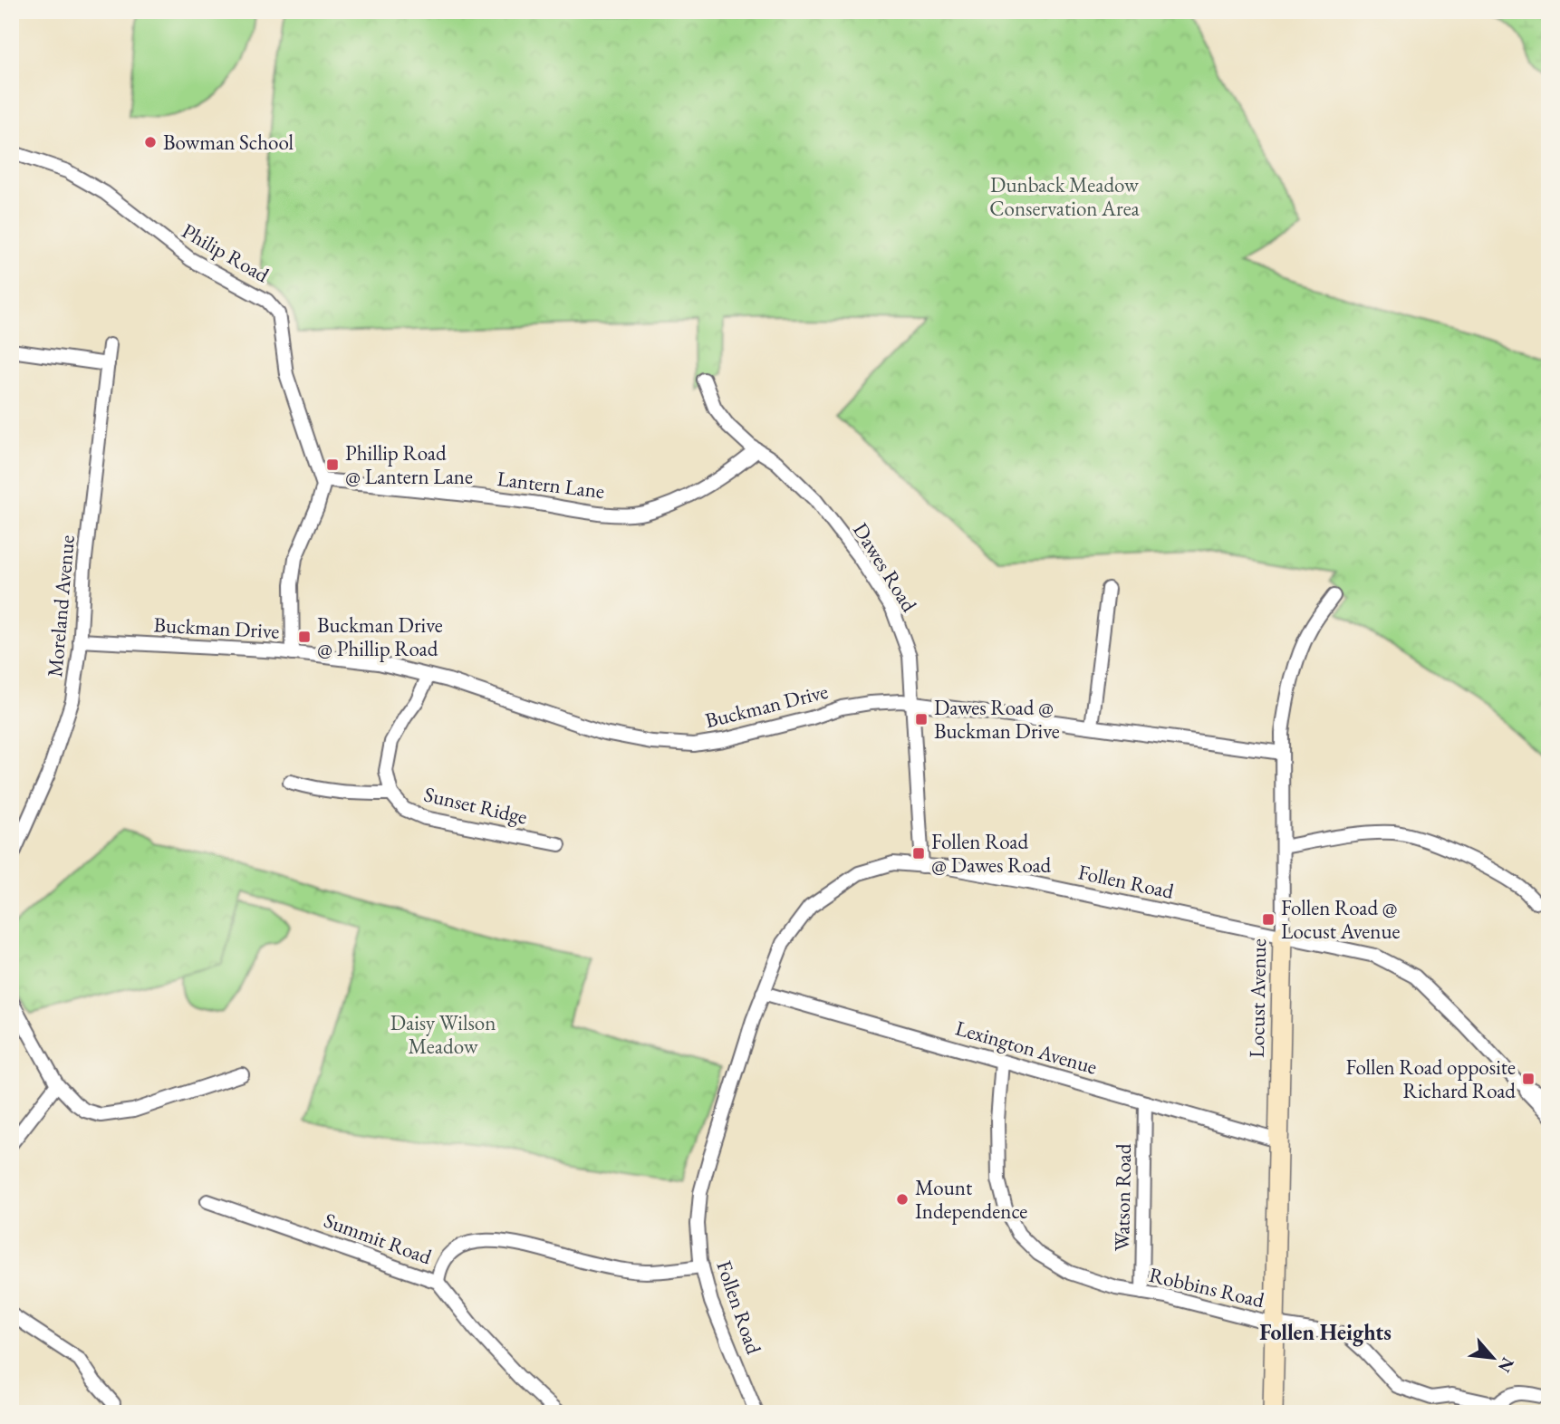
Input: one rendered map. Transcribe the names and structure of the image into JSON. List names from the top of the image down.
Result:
{
  "streets": {
    "street": [
      "Philip Road",
      "Lantern Lane",
      "Dawes Road",
      "Moreland Avenue",
      "Buckman Drive",
      "Sunset Ridge",
      "Follen Road",
      "Locust Avenue",
      "Lexington Avenue",
      "Watson Road",
      "Summit Road",
      "Robbins Road"
    ]
  },
  "crossings": [
    ["Philip Road", "Lantern Lane"],
    ["Lantern Lane", "Dawes Road"],
    ["Dawes Road", "Buckman Drive"],
    ["Dawes Road", "Follen Road"],
    ["Moreland Avenue", "Buckman Drive"],
    ["Buckman Drive", "Locust Avenue"],
    ["Follen Road", "Locust Avenue"],
    ["Follen Road", "Lexington Avenue"],
    ["Locust Avenue", "Lexington Avenue"],
    ["Locust Avenue", "Robbins Road"],
    ["Lexington Avenue", "Watson Road"],
    ["Lexington Avenue", "Robbins Road"],
    ["Watson Road", "Robbins Road"]
  ],
  "districts": ["Follen Heights"],
  "parks": ["Dunback Meadow Conservation Area", "Daisy Wilson Meadow"],
  "places": {
    "other": ["Bowman School", "Mount Independence"],
    "transit": [
      "Phillip Road @ Lantern Lane",
      "Buckman Drive @ Phillip Road",
      "Dawes Road @ Buckman Drive",
      "Follen Road @ Dawes Road",
      "Follen Road @ Locust Avenue",
      "Follen Road opposite Richard Road"
    ]
  },
  "north": "bottom right"
}
